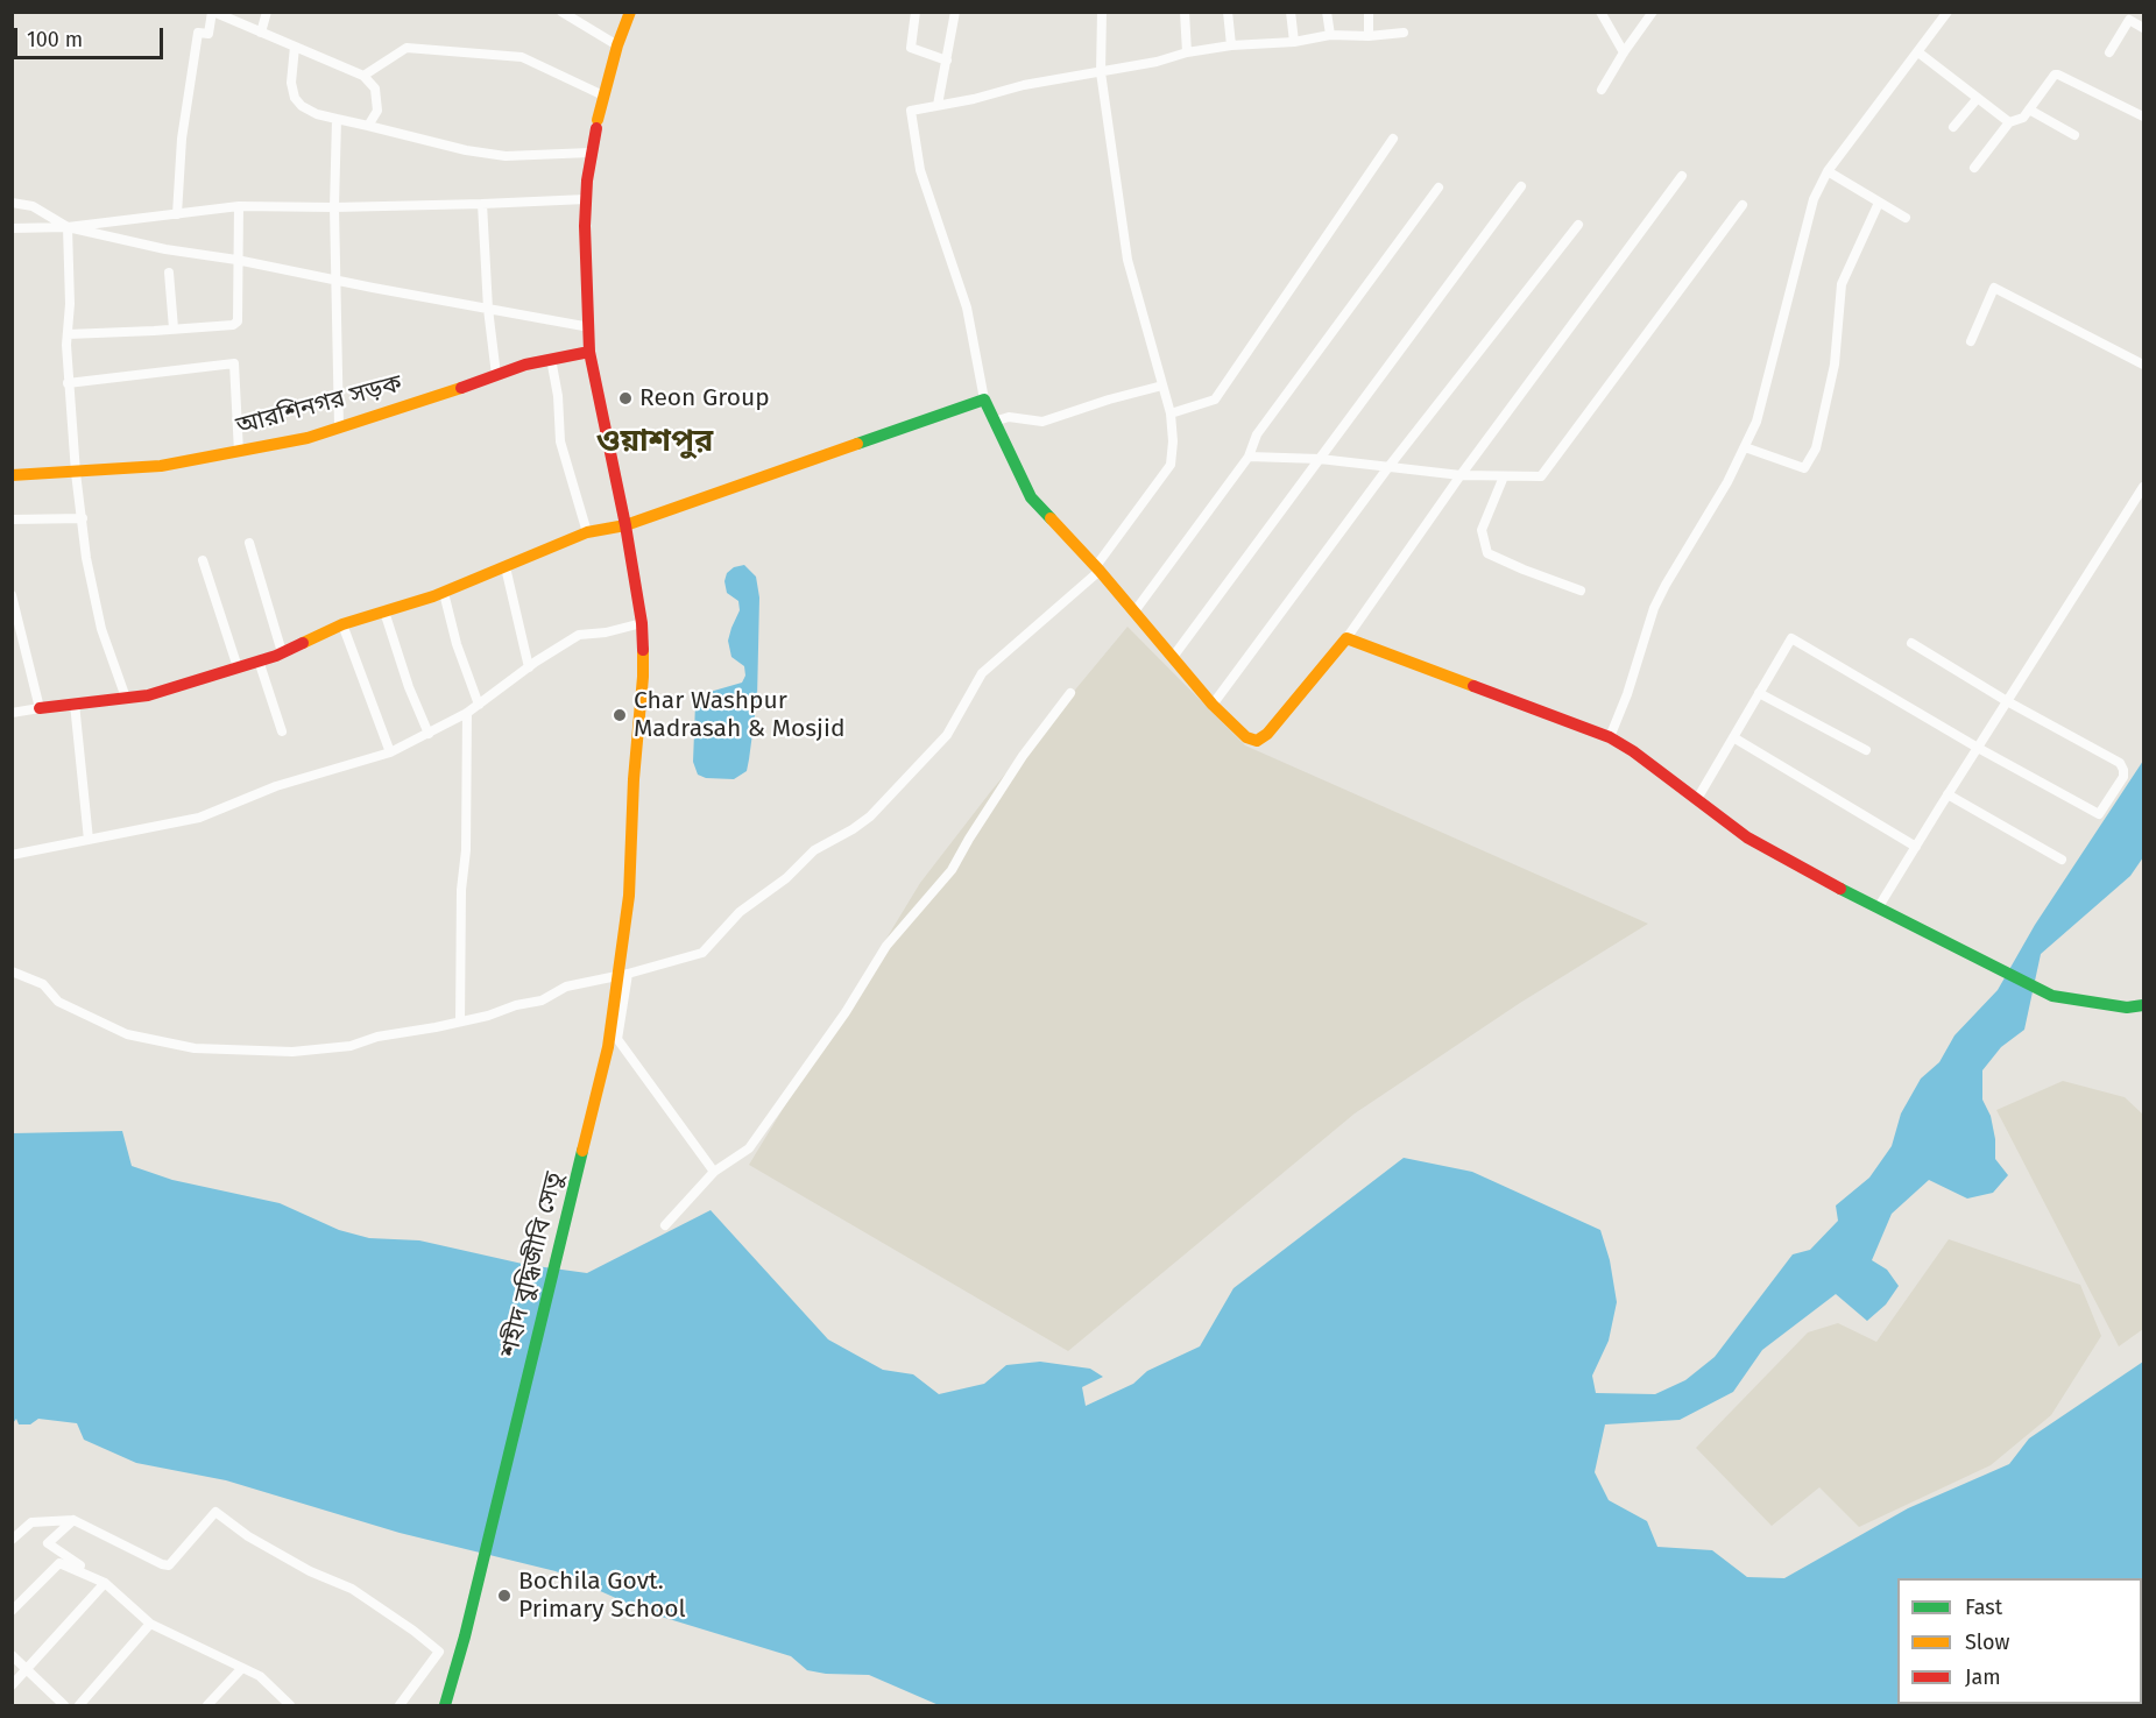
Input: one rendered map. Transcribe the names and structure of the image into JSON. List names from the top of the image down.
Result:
{
  "streets": {
    "street": ["আরশিনগর সড়ক", "শহীদ বুদ্ধিজীবি সেতু"]
  },
  "crossings": [
    ["আরশিনগর সড়ক", "শহীদ বুদ্ধিজীবি সেতু"]
  ],
  "districts": ["ওয়াশপুর"],
  "places": ["Reon Group", "Char Washpur Madrasah & Mosjid", "Bochila Govt. Primary School"],
  "legend": ["Fast", "Slow", "Jam"],
  "scale_bar": "100 m"
}
